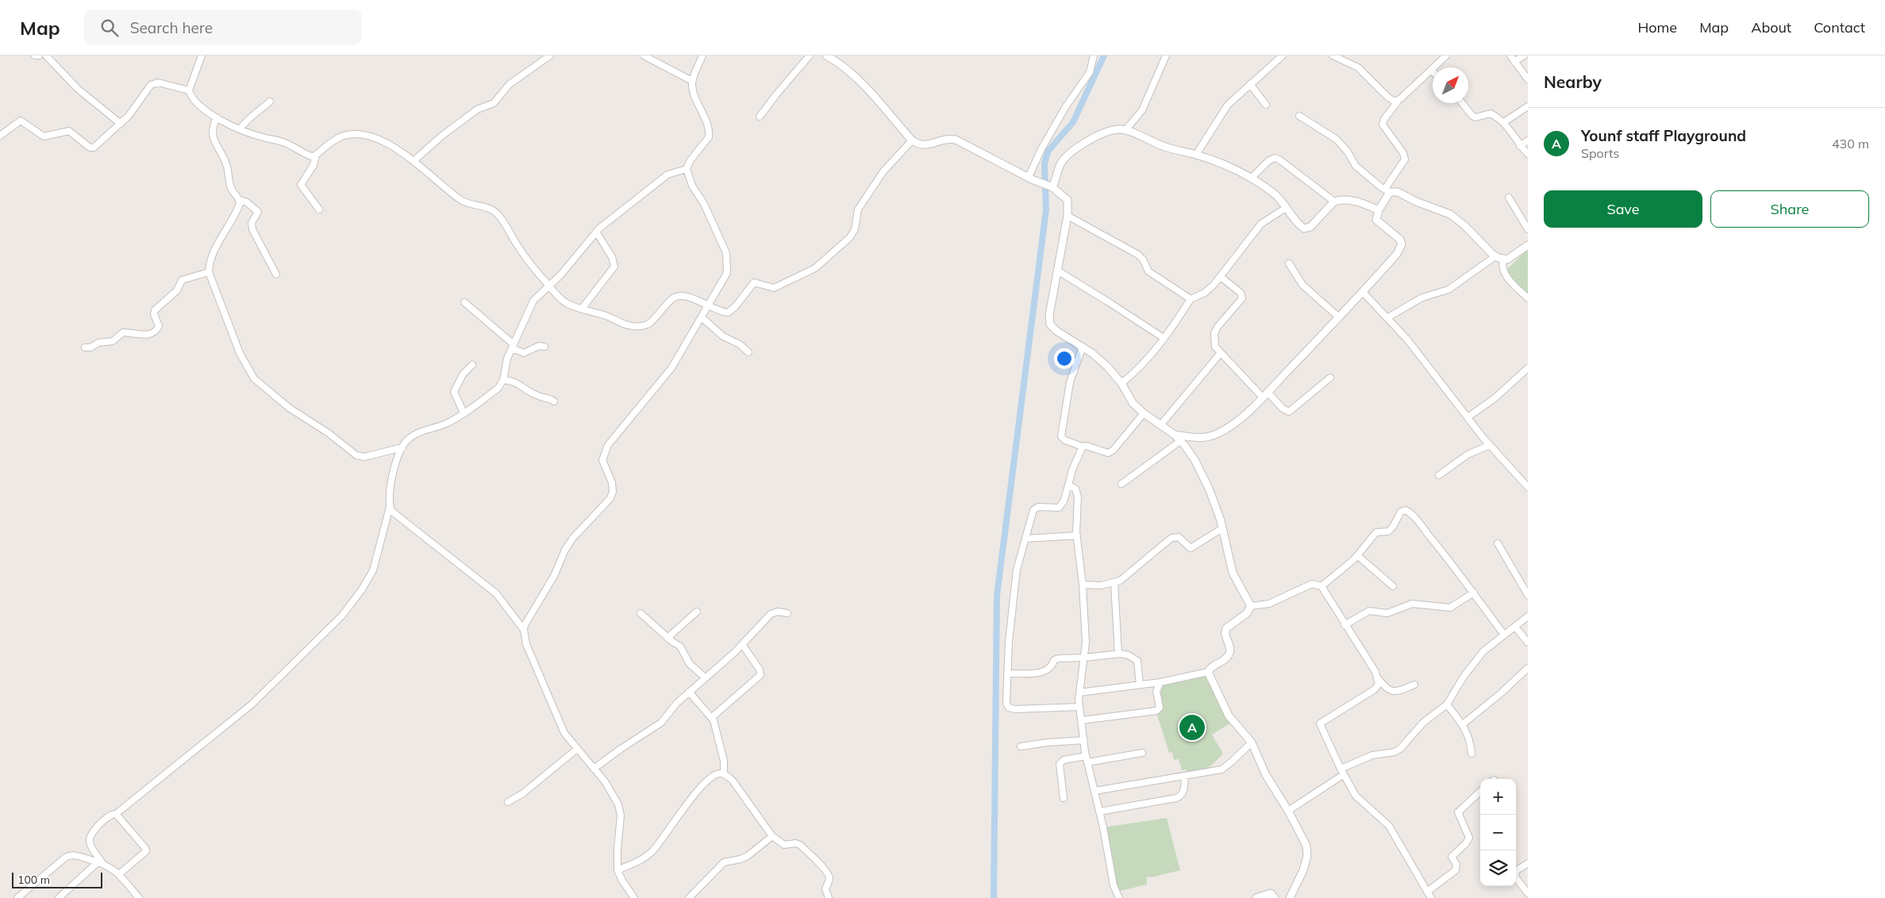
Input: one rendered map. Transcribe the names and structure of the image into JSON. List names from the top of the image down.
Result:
{
  "scale_bar": "100 m",
  "north": "top right",
  "page": {
    "header": "Map",
    "search": "Search here",
    "nav": [
      "Home",
      "Map",
      "About",
      "Contact"
    ],
    "heading": "Nearby",
    "list": [
      {
        "mark": "A",
        "name": "Younf staff Playground",
        "note": "Sports",
        "value": "430 m"
      }
    ],
    "buttons": ["Save", "Share"],
    "pins": "A",
    "map_buttons": ["+", "−"],
    "scale": "100 m"
  }
}
